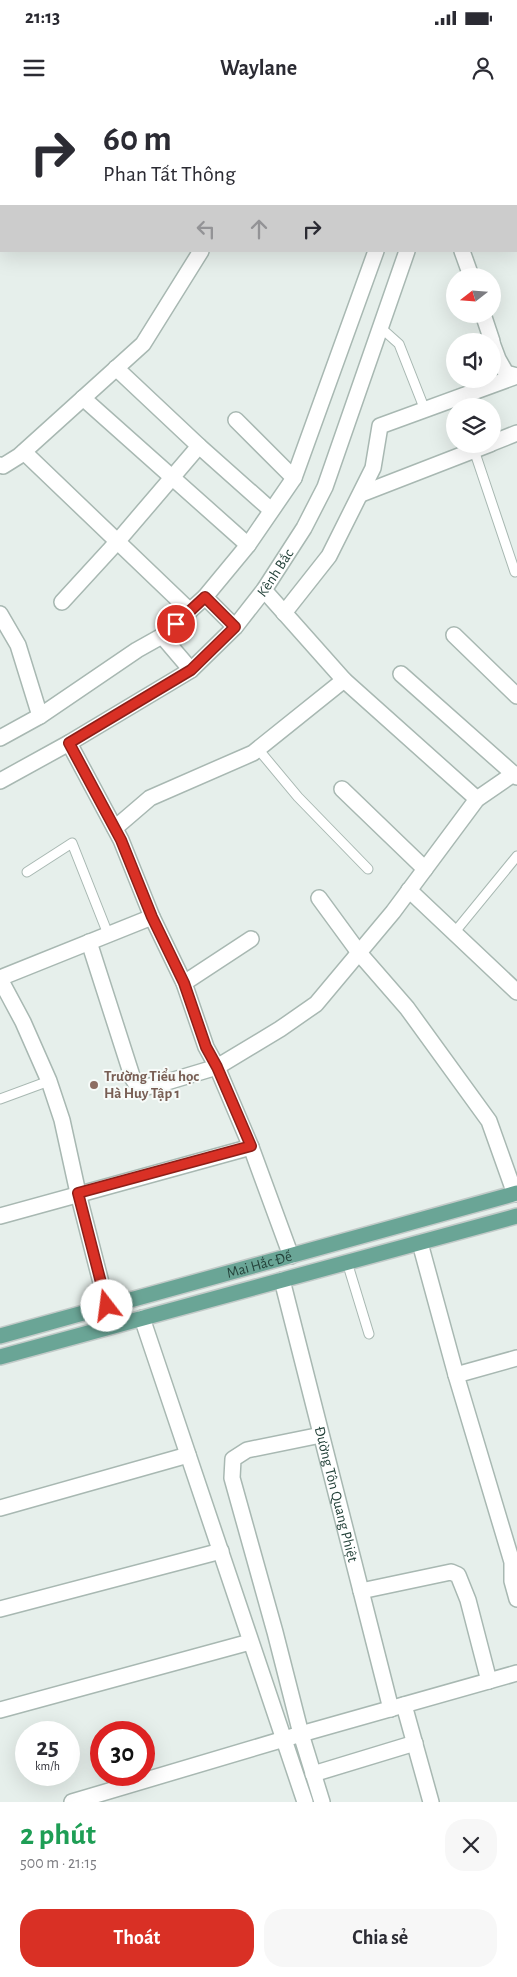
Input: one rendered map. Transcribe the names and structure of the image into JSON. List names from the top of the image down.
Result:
{
  "streets": {
    "main road": ["Mai Hắc Đế"],
    "street": ["Kênh Bắc", "Đường Tôn Quang Phiệt"]
  },
  "crossings": [
    ["Mai Hắc Đế", "Đường Tôn Quang Phiệt"]
  ],
  "places": ["Trường Tiểu học Hà Huy Tập 1"],
  "north": "left",
  "page": {
    "status": "21:13",
    "header": "Waylane",
    "turn": ["60 m", "Phan Tất Thông"],
    "speed": "25 km/h",
    "limit": "30",
    "heading": ["2 phút", "500 m · 21:15"],
    "buttons": ["Thoát", "Chia sẻ"]
  }
}
